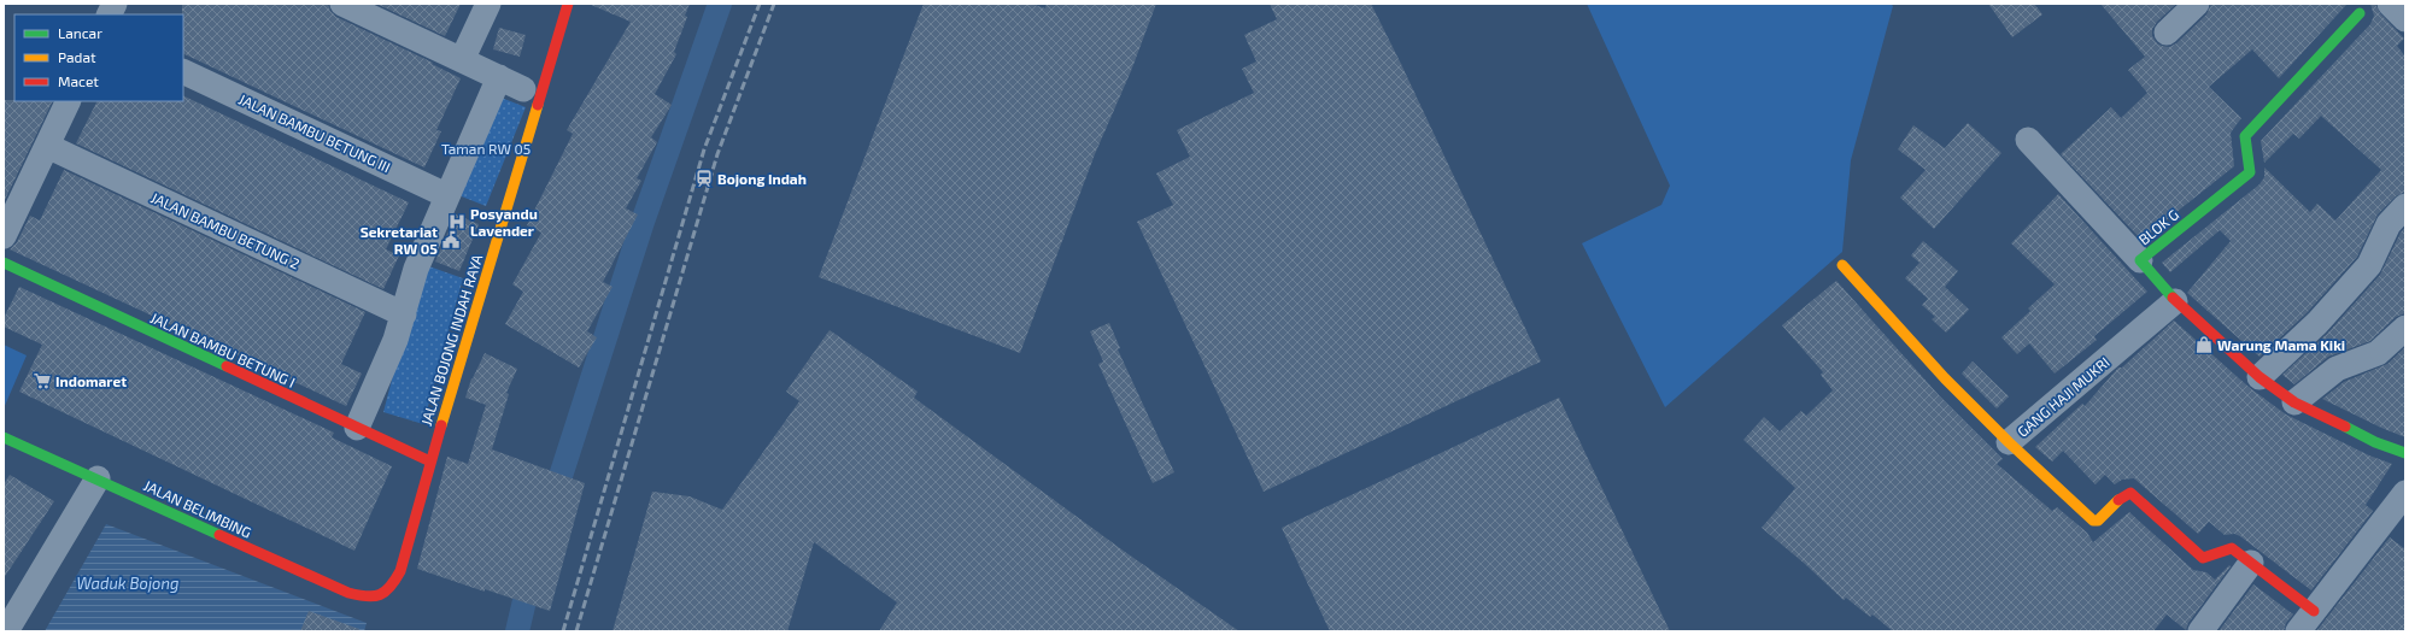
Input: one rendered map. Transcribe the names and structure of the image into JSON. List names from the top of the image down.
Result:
{
  "streets": {
    "street": [
      "JALAN BAMBU BETUNG III",
      "BLOK G",
      "JALAN BAMBU BETUNG 2",
      "JALAN BOJONG INDAH RAYA",
      "JALAN BAMBU BETUNG I",
      "GANG HAJI MUKRI",
      "JALAN BELIMBING"
    ]
  },
  "crossings": [
    ["BLOK G", "GANG HAJI MUKRI"],
    ["JALAN BOJONG INDAH RAYA", "JALAN BAMBU BETUNG I"],
    ["JALAN BOJONG INDAH RAYA", "JALAN BELIMBING"]
  ],
  "water": ["Waduk Bojong"],
  "parks": ["Taman RW 05"],
  "places": {
    "station": ["Bojong Indah"],
    "hospital": ["Posyandu Lavender"],
    "public building": ["Sekretariat RW 05"],
    "shop": ["Warung Mama Kiki"],
    "supermarket": ["Indomaret"]
  },
  "legend": ["Lancar", "Padat", "Macet"]
}
